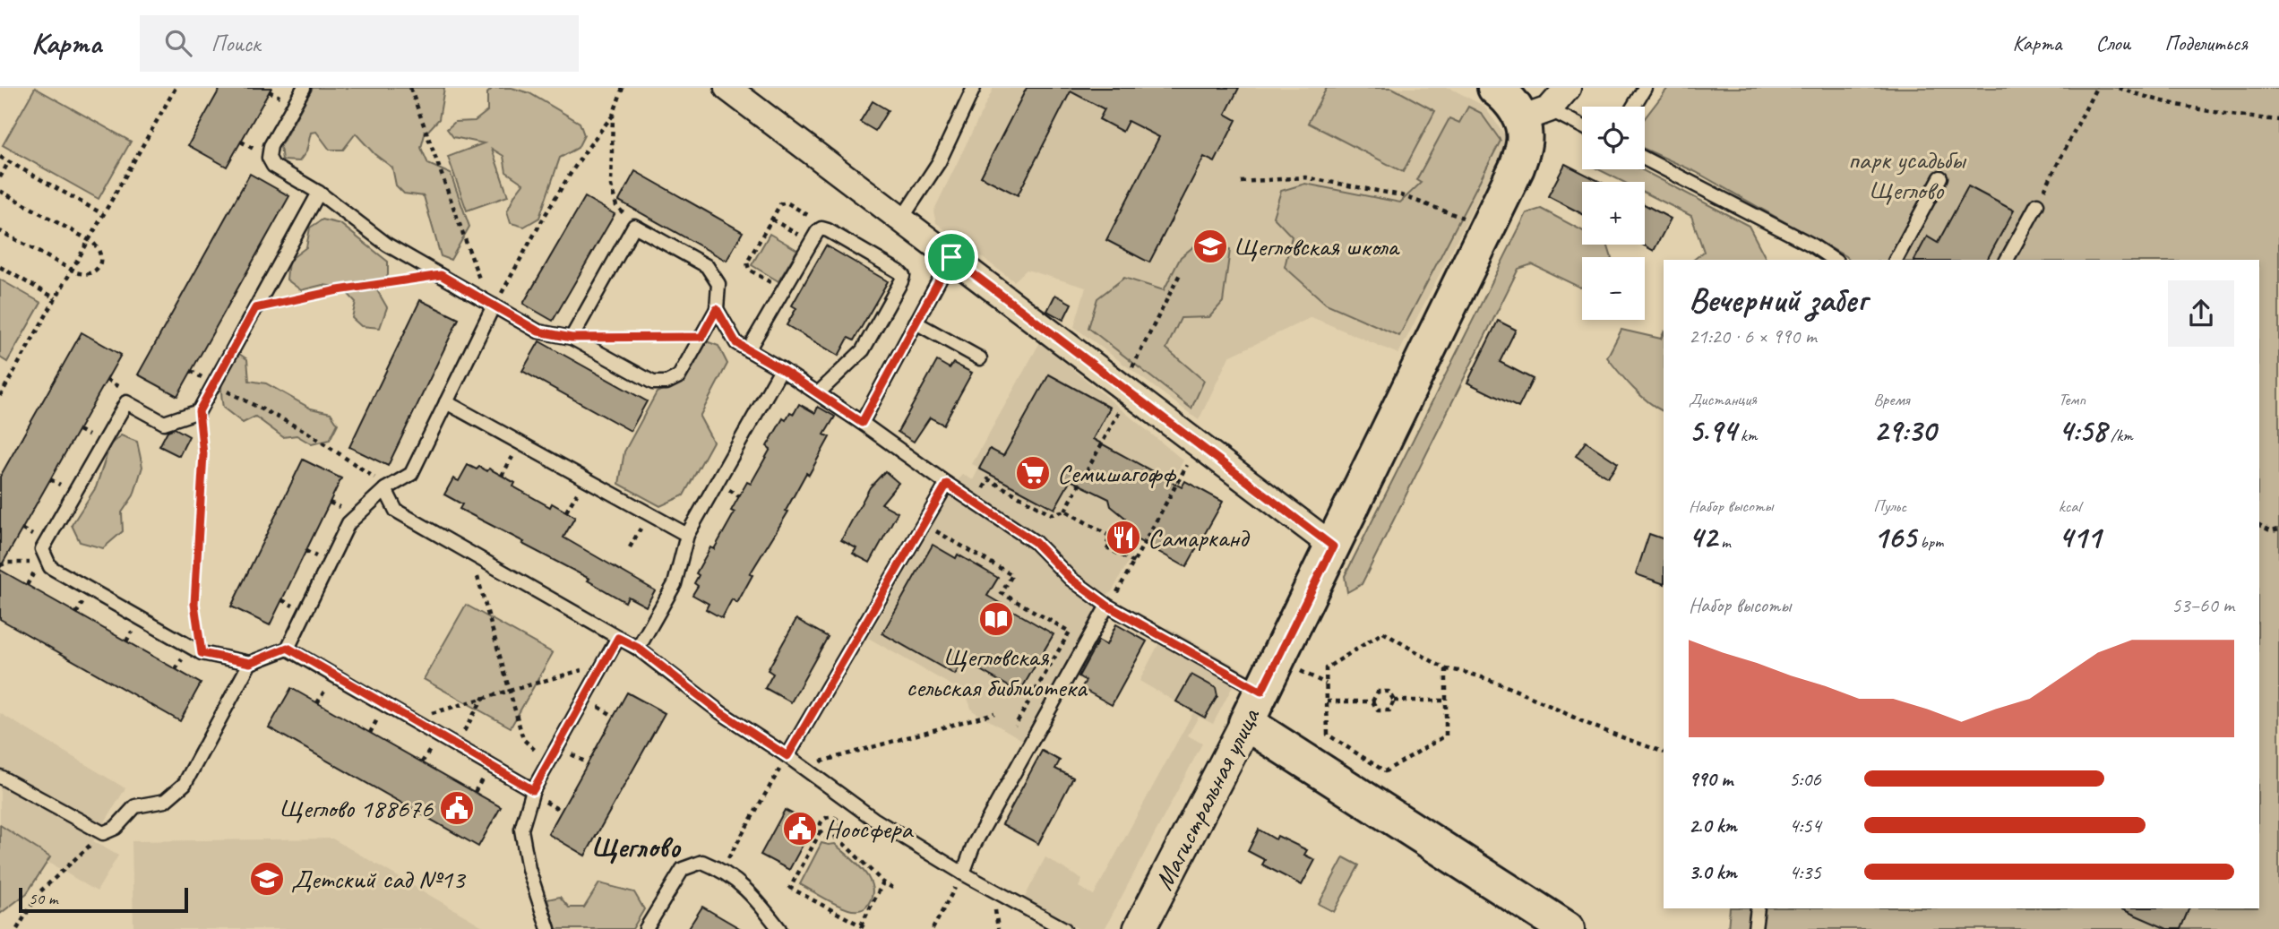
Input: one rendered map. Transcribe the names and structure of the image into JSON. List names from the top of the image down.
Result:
{
  "streets": {
    "main road": ["Магистральная улица"]
  },
  "districts": ["Щеглово"],
  "parks": ["парк усадьбы Щеглово"],
  "places": {
    "school or university": ["Щегловская школа", "Детский сад №13"],
    "supermarket": ["Семишагофф"],
    "restaurant": ["Самарканд"],
    "library": ["Щегловская сельская библиотека"],
    "public building": ["Щеглово 188676", "Ноосфера"]
  },
  "scale_bar": "50 m",
  "page": {
    "header": "Карта",
    "search": "Поиск",
    "nav": ["Карта", "Слои", "Поделиться"],
    "map_buttons": ["+", "−"],
    "heading": ["Вечерний забег", "21:20 · 6 × 990 m"],
    "stats": [
      ["Дистанция", "5.94 km"],
      ["Время", "29:30"],
      ["Темп", "4:58 /km"],
      ["Набор высоты", "42 m"],
      ["Пульс", "165 bpm"],
      ["kcal", "411"]
    ],
    "chart": ["Набор высоты", "53–60 m"],
    "list": [
      {
        "name": "990 m",
        "note": "5:06"
      },
      {
        "name": "2.0 km",
        "note": "4:54"
      },
      {
        "name": "3.0 km",
        "note": "4:35"
      }
    ],
    "scale": "50 m"
  }
}
